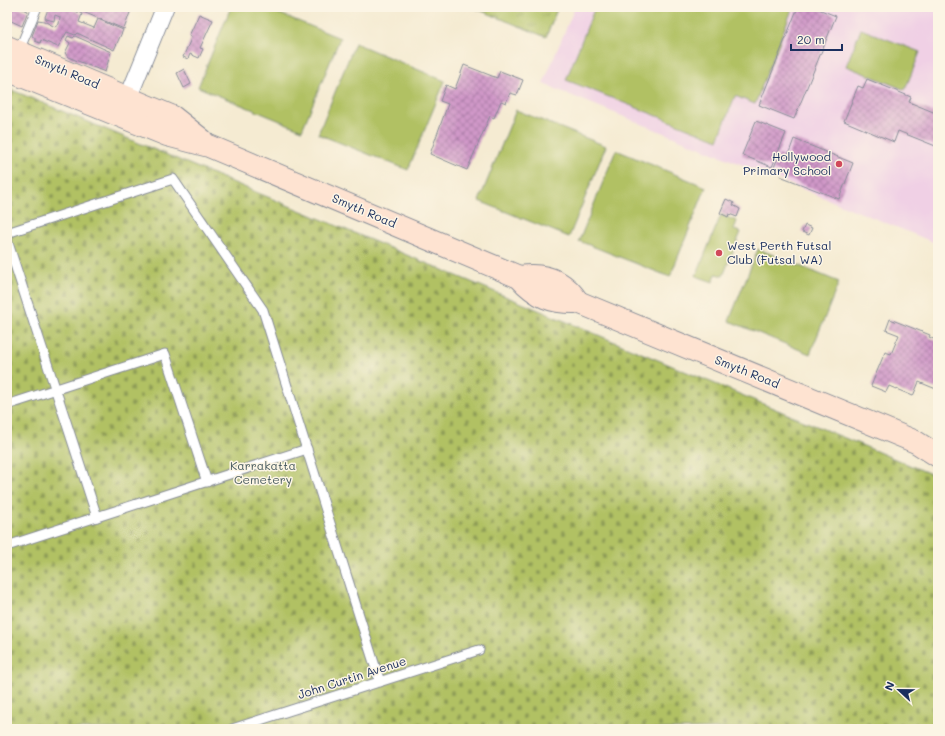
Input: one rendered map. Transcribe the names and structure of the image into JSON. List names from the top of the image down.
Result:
{
  "streets": {
    "main road": ["Smyth Road"],
    "lane": ["John Curtin Avenue"]
  },
  "parks": ["Karrakatta Cemetery"],
  "places": ["Hollywood Primary School", "West Perth Futsal Club (Futsal WA)"],
  "scale_bar": "20 m",
  "north": "left"
}
